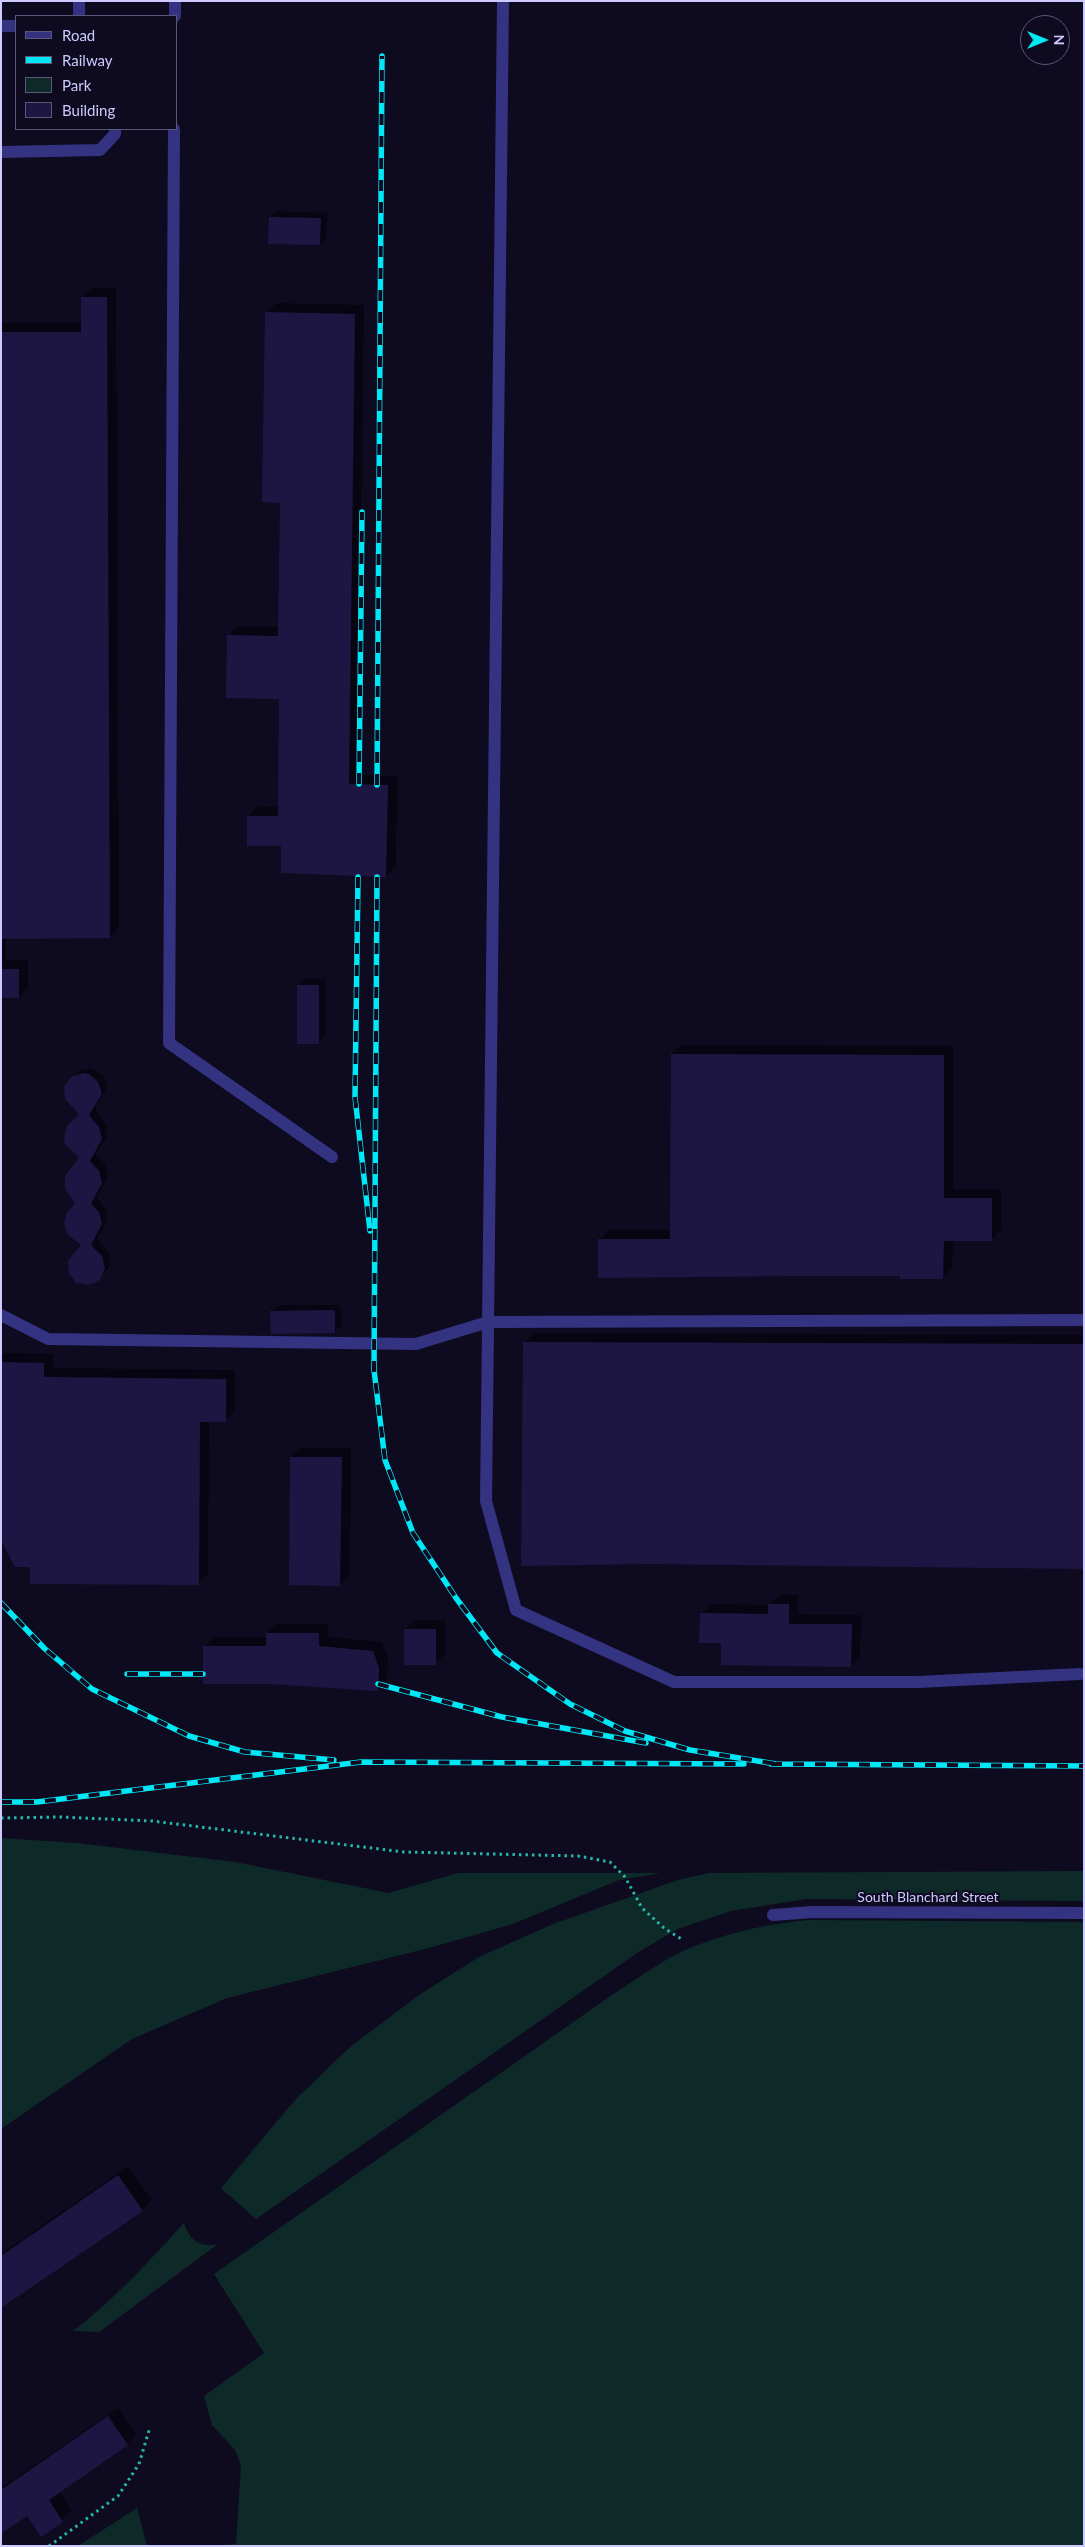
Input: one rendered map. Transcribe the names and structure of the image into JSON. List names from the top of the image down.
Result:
{
  "streets": {
    "street": ["South Blanchard Street"]
  },
  "legend": [
    "Road",
    "Railway",
    "Park",
    "Building"
  ],
  "north": "right"
}
